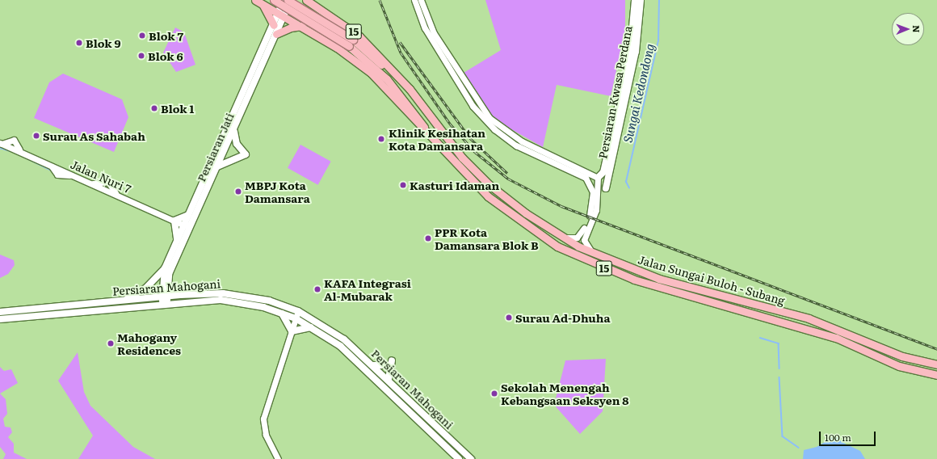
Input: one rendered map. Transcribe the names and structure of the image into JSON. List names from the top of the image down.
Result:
{
  "streets": {
    "highway": ["15", "Jalan Sungai Buloh - Subang"],
    "main road": ["Persiaran Kwasa Perdana", "Persiaran Jati", "Persiaran Mahogani"],
    "street": ["Jalan Nuri 7"]
  },
  "crossings": [
    ["Persiaran Jati", "Jalan Nuri 7"],
    ["Persiaran Jati", "Jalan Sungai Buloh - Subang"],
    ["Persiaran Jati", "Persiaran Mahogani"]
  ],
  "water": ["Sungai Kedondong"],
  "places": [
    "Blok 7",
    "Blok 9",
    "Blok 6",
    "Blok 1",
    "Surau As Sahabah",
    "Klinik Kesihatan Kota Damansara",
    "Kasturi Idaman",
    "MBPJ Kota Damansara",
    "PPR Kota Damansara Blok B",
    "KAFA Integrasi Al-Mubarak",
    "Surau Ad-Dhuha",
    "Mahogany Residences",
    "Sekolah Menengah Kebangsaan Seksyen 8"
  ],
  "scale_bar": "100 m",
  "north": "right"
}
